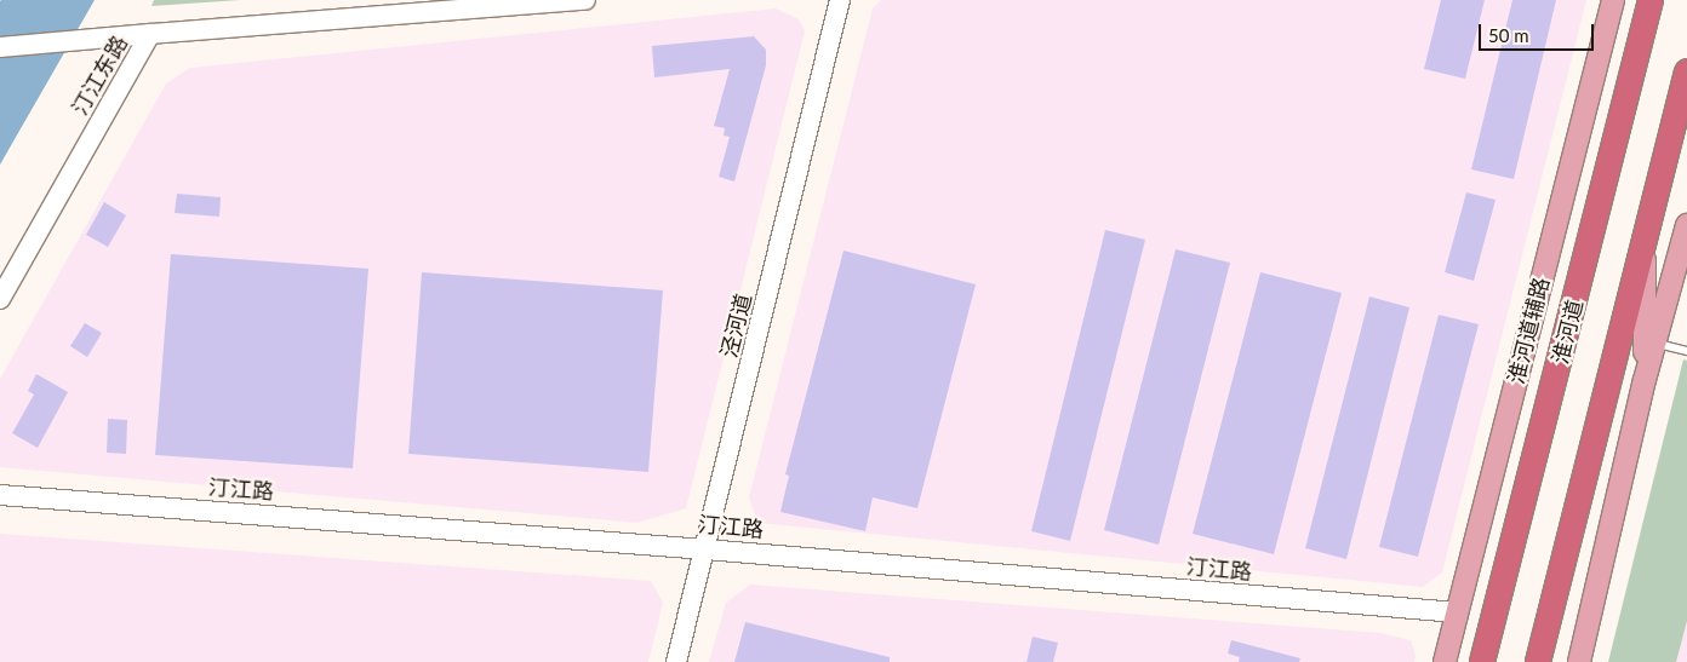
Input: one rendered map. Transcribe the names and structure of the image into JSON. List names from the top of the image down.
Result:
{
  "streets": {
    "highway": ["淮河道"],
    "main road": ["淮河道辅路"],
    "street": ["汀江东路", "泾河道", "汀江路"]
  },
  "crossings": [
    ["泾河道", "汀江路"],
    ["淮河道辅路", "汀江路"]
  ],
  "scale_bar": "50 m"
}
